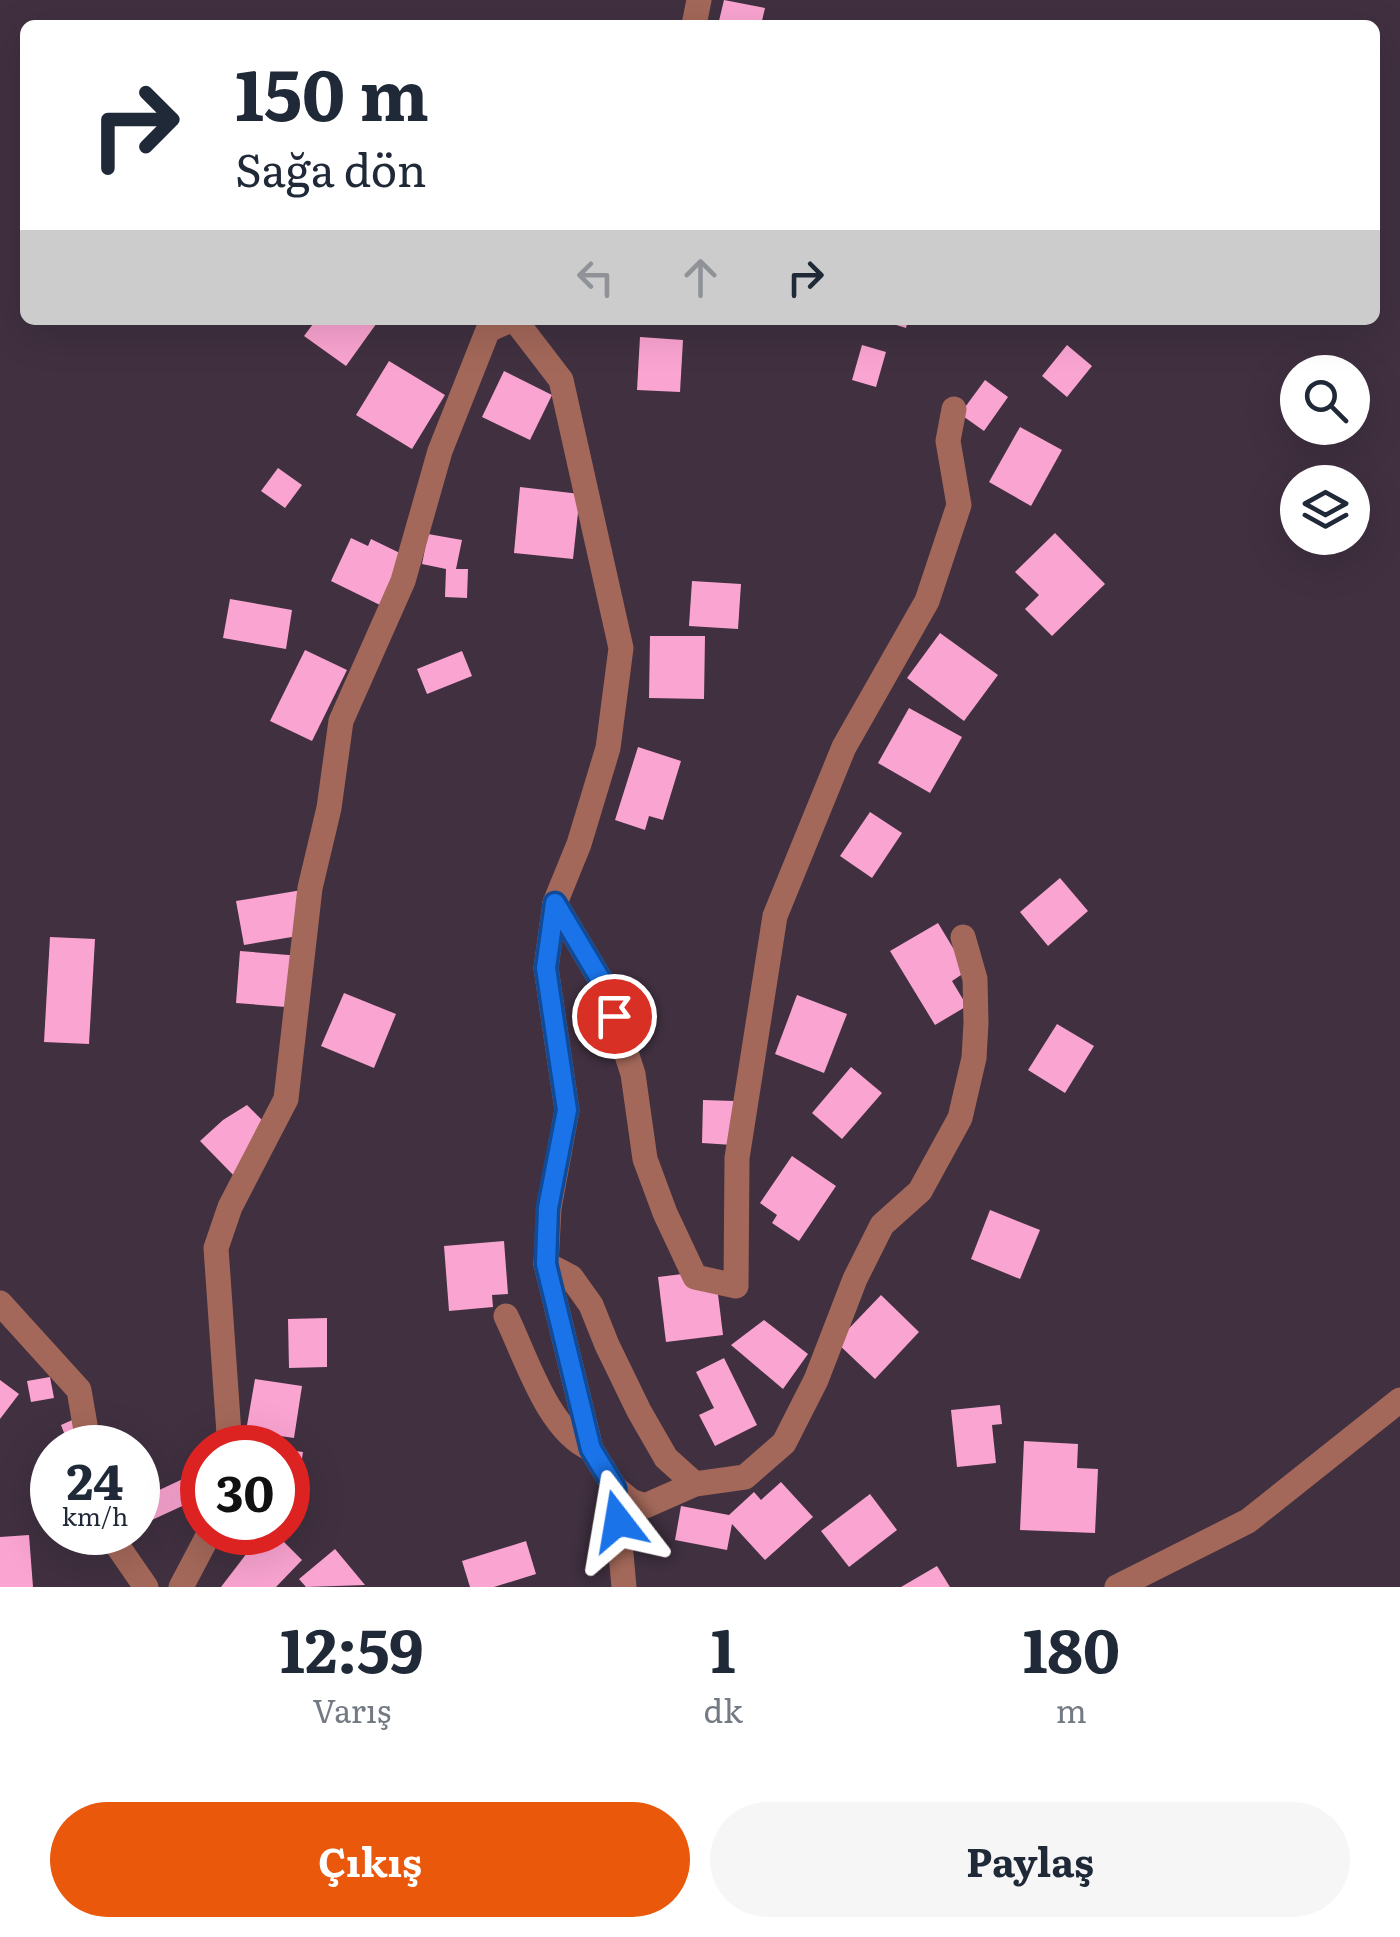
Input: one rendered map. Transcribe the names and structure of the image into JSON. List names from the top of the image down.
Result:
{
  "page": {
    "turn": ["150 m", "Sağa dön"],
    "speed": "24 km/h",
    "limit": "30",
    "eta": [
      "12:59",
      "Varış",
      "1",
      "dk",
      "180",
      "m"
    ],
    "buttons": ["Çıkış", "Paylaş"]
  }
}
